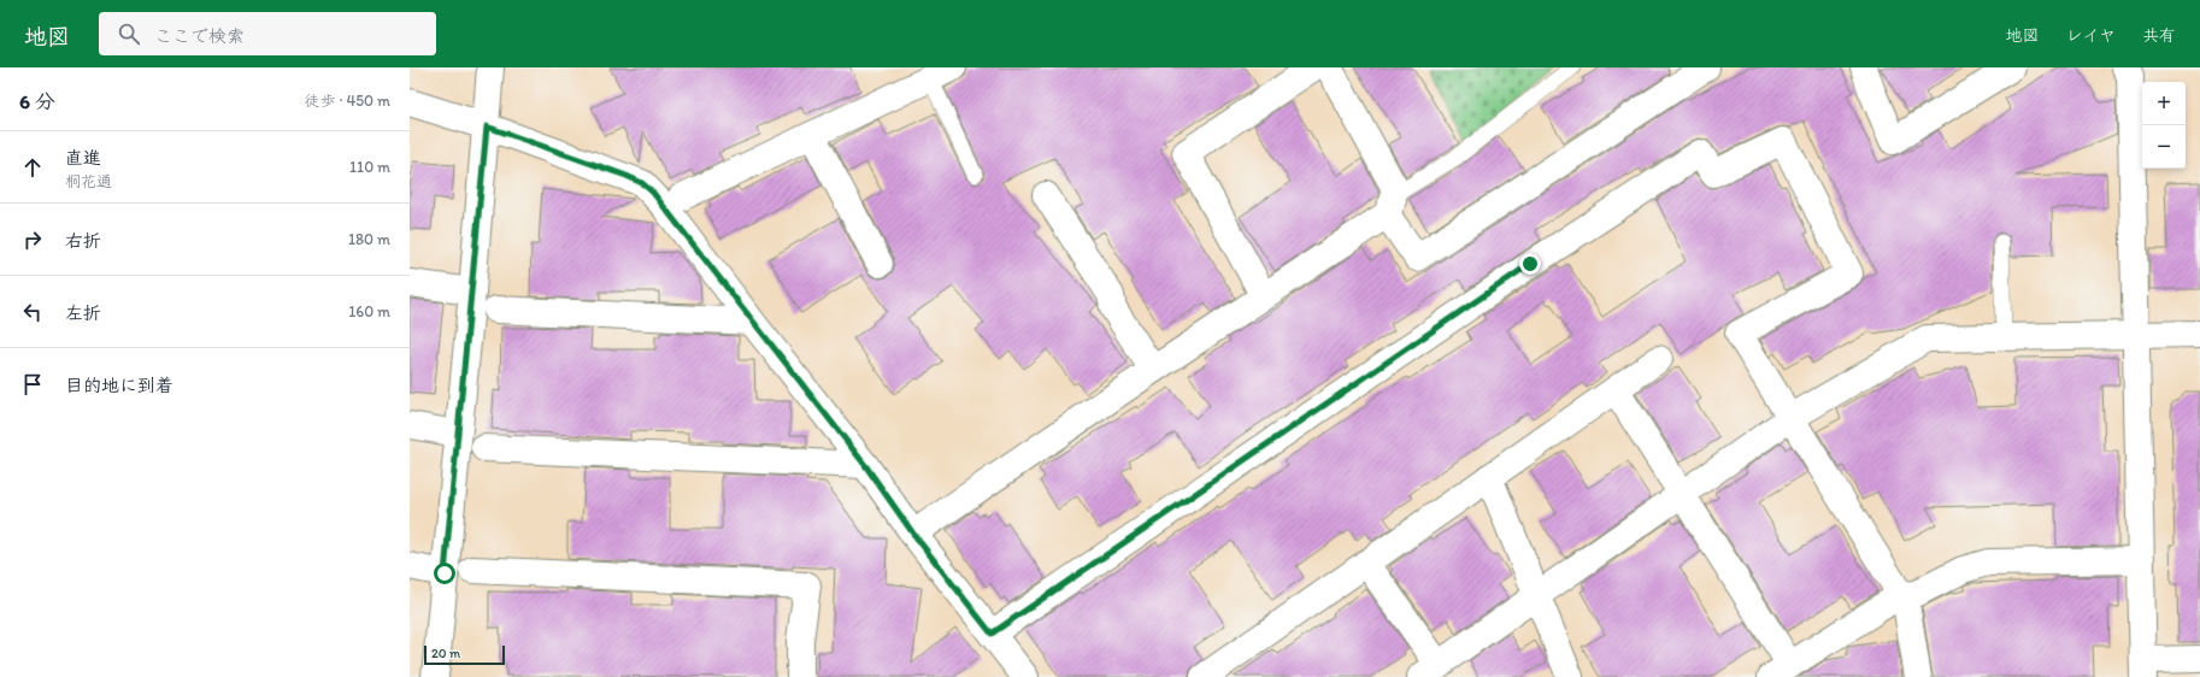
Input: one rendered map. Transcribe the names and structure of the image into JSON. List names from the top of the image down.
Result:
{
  "scale_bar": "20 m",
  "page": {
    "header": "地図",
    "search": "ここで検索",
    "nav": ["地図", "レイヤ", "共有"],
    "heading": ["6 分", "徒歩 · 450 m"],
    "map_buttons": ["+", "−"],
    "list": [
      ["直進", "桐花通", "110 m"],
      ["右折", "180 m"],
      ["左折", "160 m"],
      "目的地に到着"
    ],
    "scale": "20 m"
  }
}
